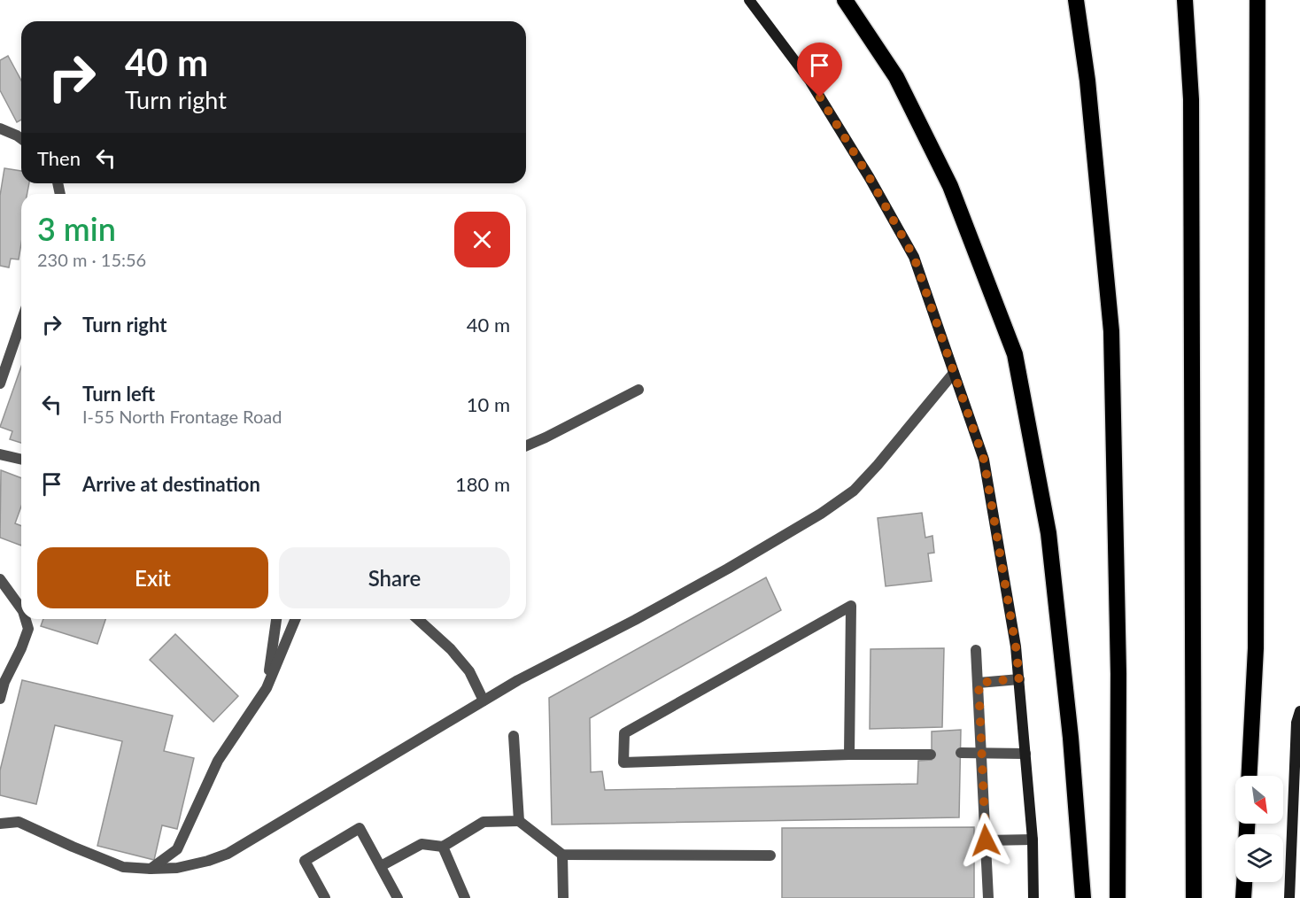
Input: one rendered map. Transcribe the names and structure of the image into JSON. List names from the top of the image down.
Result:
{
  "north": "bottom right",
  "page": {
    "turn": ["40 m", "Turn right"],
    "then": "Then",
    "heading": ["3 min", "230 m · 15:56"],
    "list": [
      {
        "name": "Turn right",
        "value": "40 m"
      },
      {
        "name": "Turn left",
        "note": "I-55 North Frontage Road",
        "value": "10 m"
      },
      {
        "name": "Arrive at destination",
        "value": "180 m"
      }
    ],
    "buttons": ["Exit", "Share"]
  }
}
